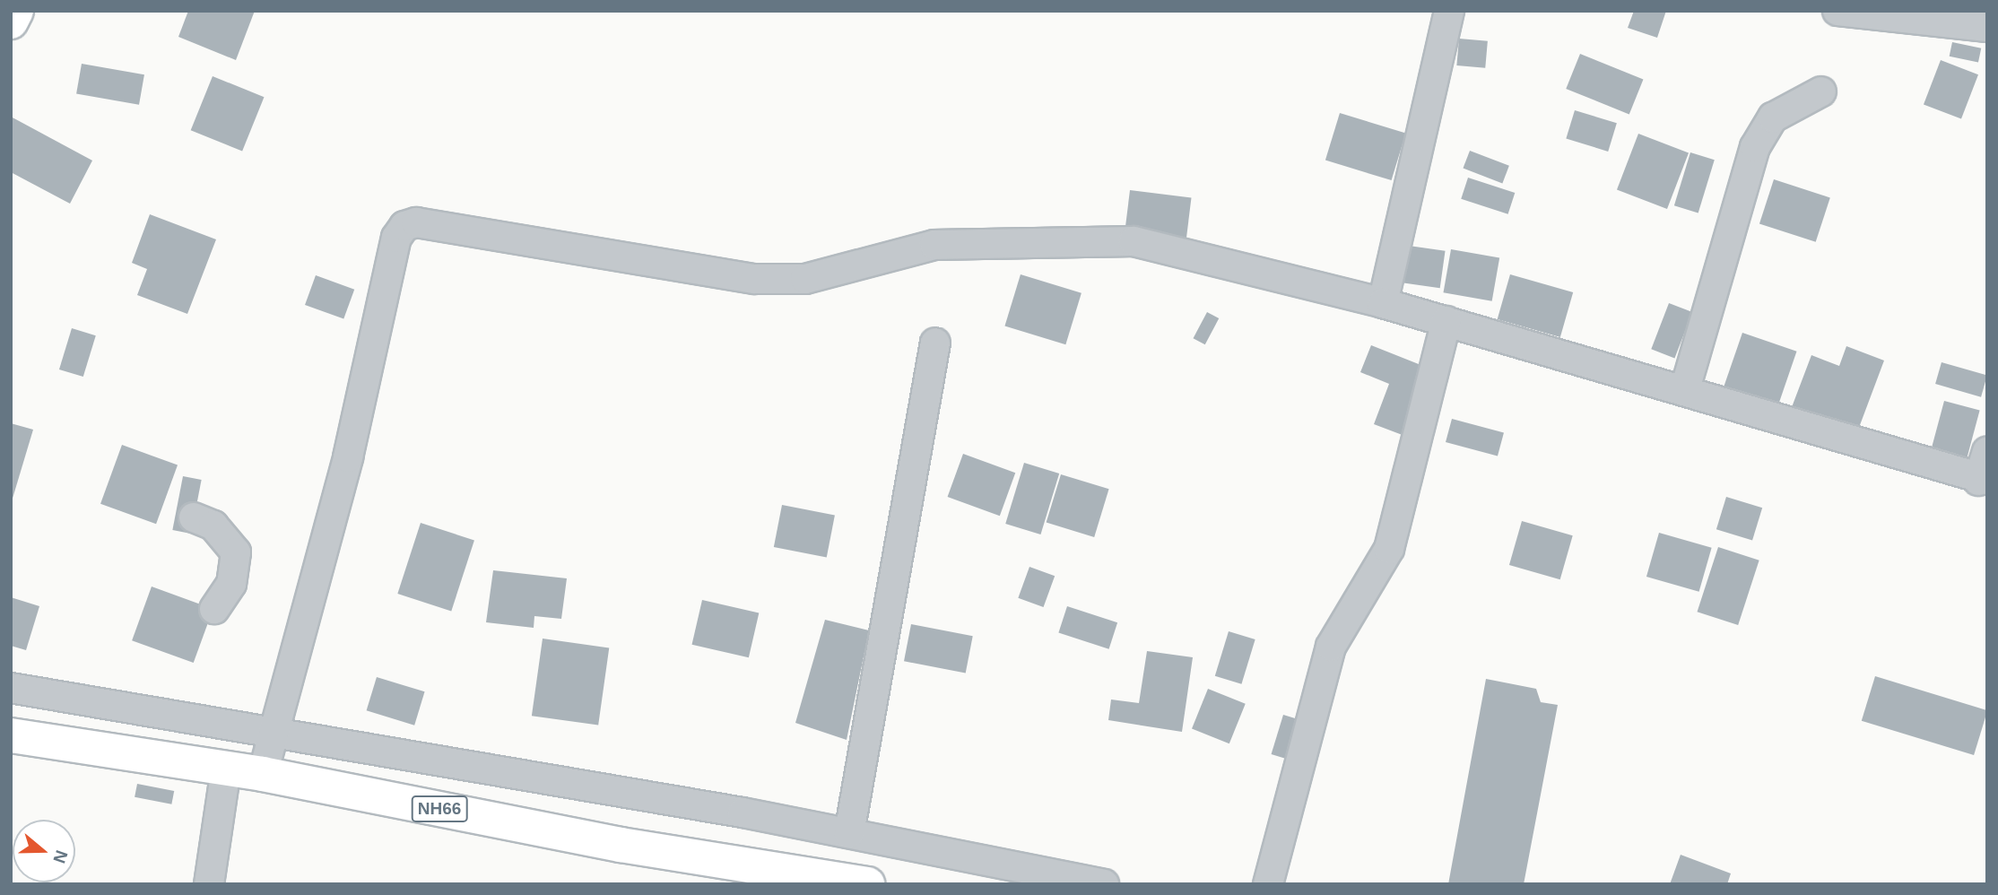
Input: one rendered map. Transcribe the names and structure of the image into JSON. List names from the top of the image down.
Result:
{
  "streets": {
    "main road": ["NH66"]
  },
  "north": "right"
}
